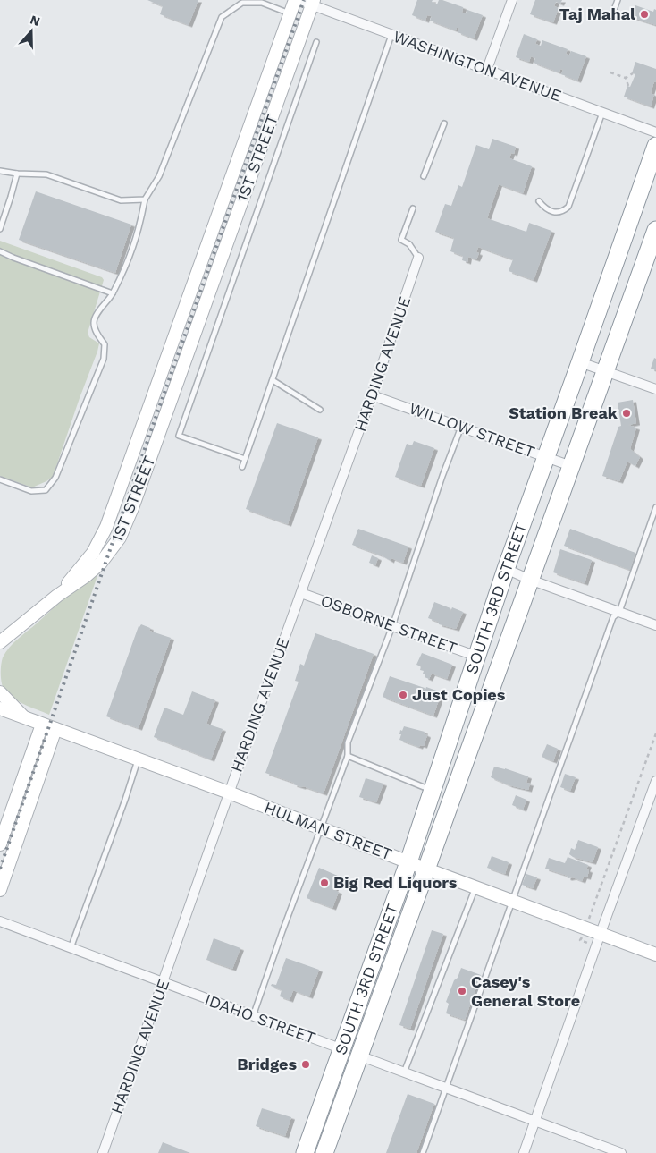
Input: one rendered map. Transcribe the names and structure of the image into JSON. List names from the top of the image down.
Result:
{
  "streets": {
    "highway": ["SOUTH 3RD STREET"],
    "main road": ["1ST STREET", "HULMAN STREET"],
    "street": [
      "WASHINGTON AVENUE",
      "HARDING AVENUE",
      "WILLOW STREET",
      "OSBORNE STREET",
      "IDAHO STREET"
    ]
  },
  "crossings": [
    ["WASHINGTON AVENUE", "1ST STREET"],
    ["HARDING AVENUE", "WILLOW STREET"],
    ["HARDING AVENUE", "OSBORNE STREET"],
    ["HARDING AVENUE", "HULMAN STREET"],
    ["HARDING AVENUE", "IDAHO STREET"],
    ["WILLOW STREET", "SOUTH 3RD STREET"],
    ["SOUTH 3RD STREET", "OSBORNE STREET"],
    ["SOUTH 3RD STREET", "HULMAN STREET"],
    ["SOUTH 3RD STREET", "IDAHO STREET"]
  ],
  "places": [
    "Taj Mahal",
    "Station Break",
    "Just Copies",
    "Big Red Liquors",
    "Casey's General Store",
    "Bridges"
  ],
  "north": "top"
}
